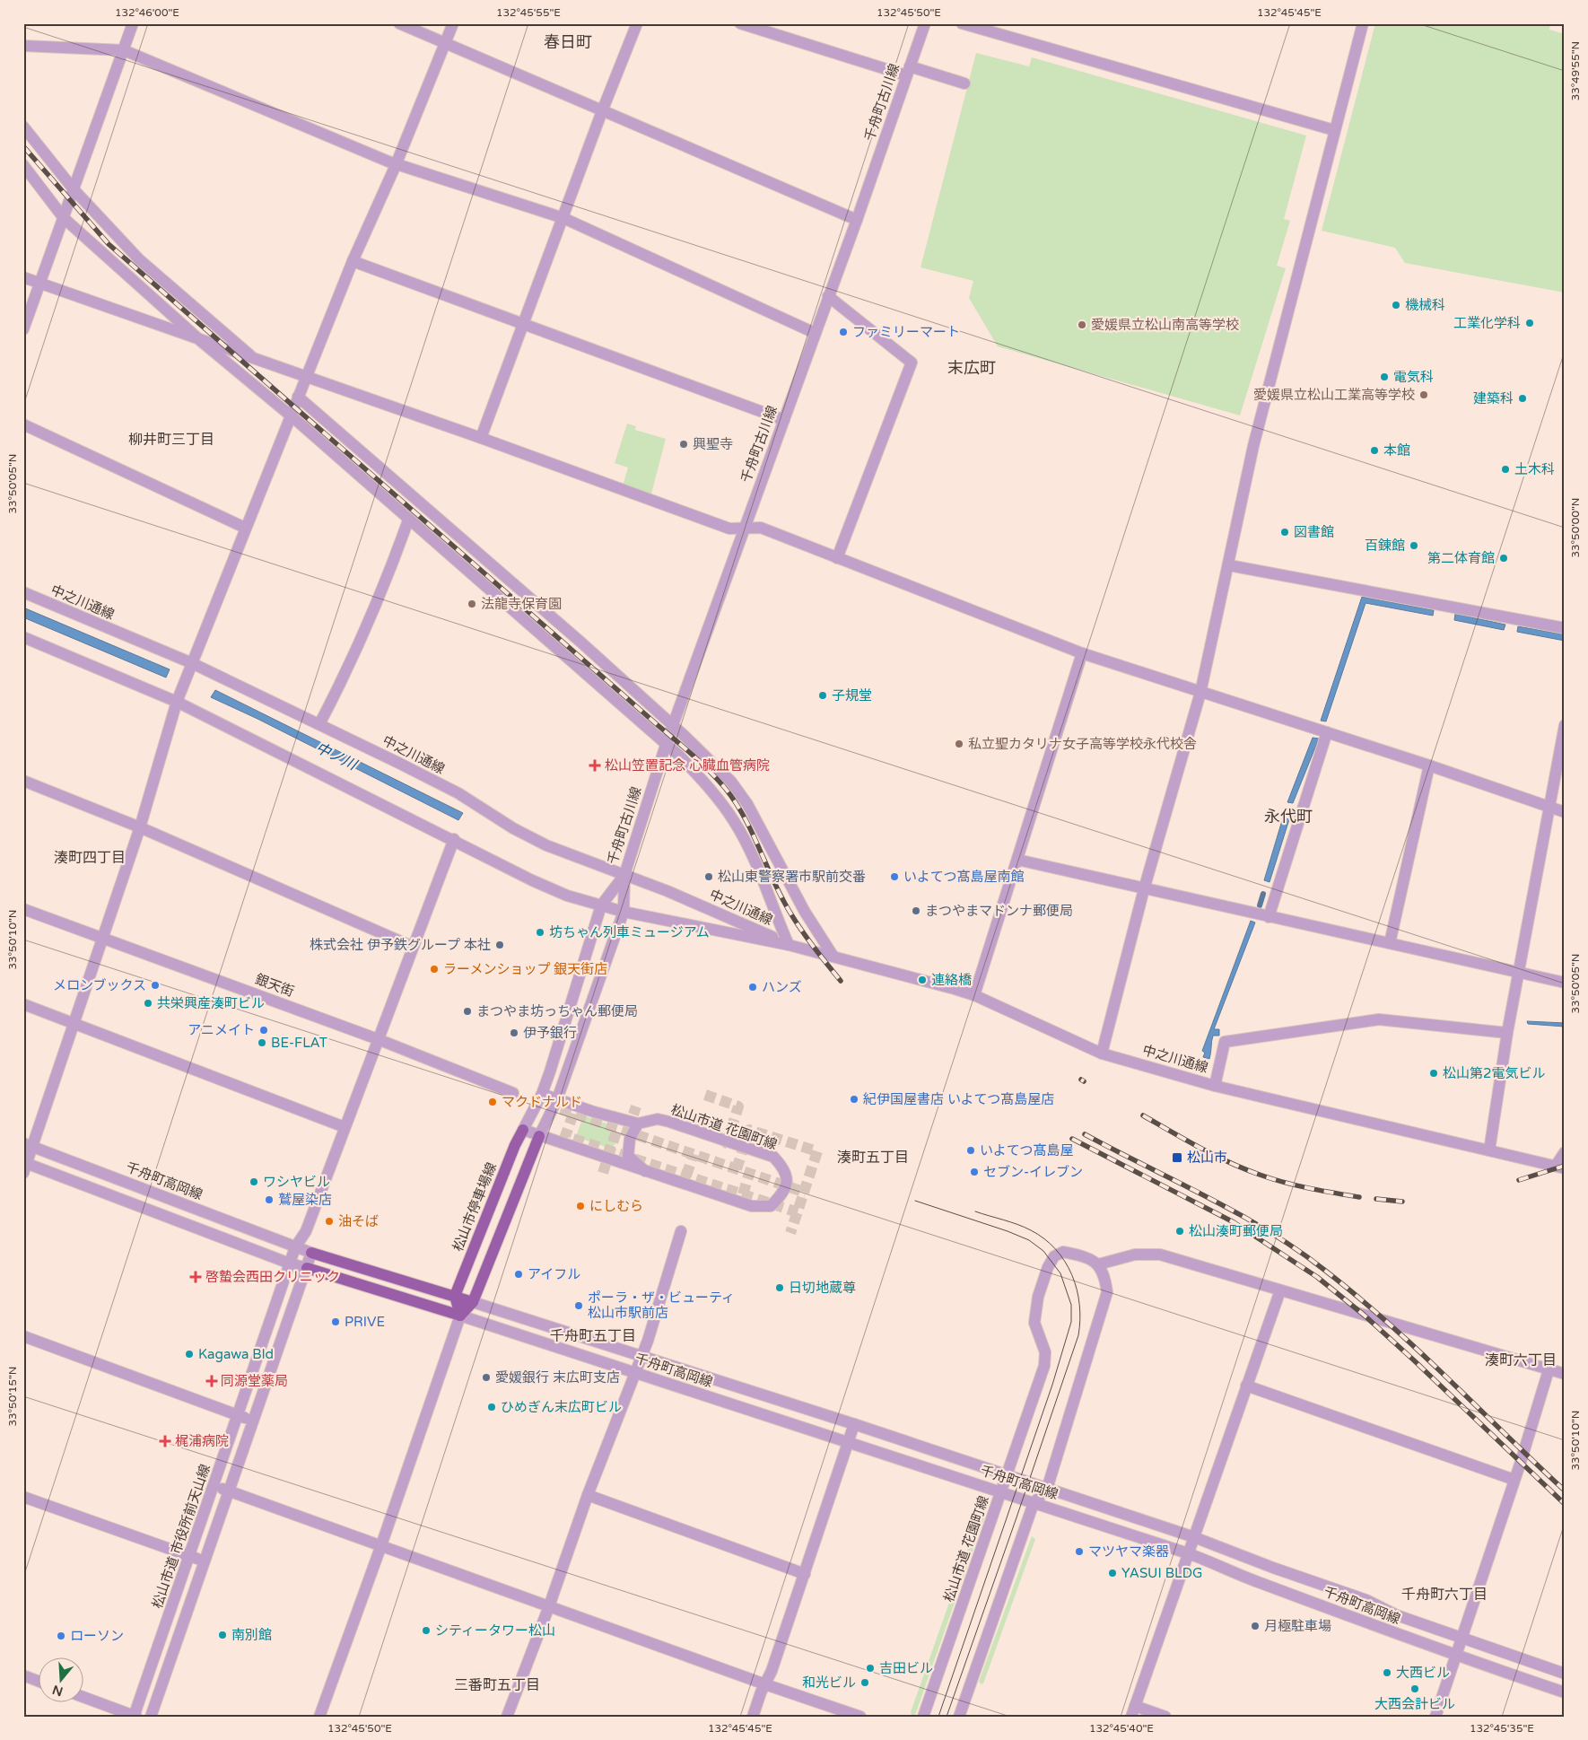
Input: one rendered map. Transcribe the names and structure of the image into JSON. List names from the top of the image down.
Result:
{
  "streets": {
    "main road": ["松山市停車場線"],
    "street": [
      "千舟町古川線",
      "中之川通線",
      "銀天街",
      "松山市道 花園町線",
      "千舟町高岡線",
      "松山市道 市役所前天山線"
    ]
  },
  "crossings": [
    ["千舟町古川線", "中之川通線"],
    ["千舟町古川線", "松山市道 花園町線"],
    ["松山市道 花園町線", "千舟町高岡線"],
    ["松山市道 花園町線", "松山市停車場線"]
  ],
  "districts": [
    "春日町",
    "末広町",
    "柳井町三丁目",
    "永代町",
    "湊町四丁目",
    "湊町五丁目",
    "千舟町五丁目",
    "湊町六丁目",
    "千舟町六丁目",
    "三番町五丁目"
  ],
  "water": ["中ノ川"],
  "places": {
    "other": [
      "機械科",
      "工業化学科",
      "愛媛県立松山南高等学校",
      "ファミリーマート",
      "電気科",
      "愛媛県立松山工業高等学校",
      "建築科",
      "興聖寺",
      "本館",
      "土木科",
      "図書館",
      "百錬館",
      "第二体育館",
      "法龍寺保育園",
      "子規堂",
      "私立聖カタリナ女子高等学校永代校舎",
      "松山東警察署市駅前交番",
      "いよてつ髙島屋南館",
      "まつやまマドンナ郵便局",
      "坊ちゃん列車ミュージアム",
      "株式会社 伊予鉄グループ 本社",
      "ラーメンショップ 銀天街店",
      "連絡橋",
      "メロンブックス",
      "ハンズ",
      "共栄興産湊町ビル",
      "まつやま坊っちゃん郵便局",
      "アニメイト",
      "伊予銀行",
      "BE-FLAT",
      "松山第2電気ビル",
      "紀伊国屋書店 いよてつ髙島屋店",
      "マクドナルド",
      "いよてつ髙島屋",
      "セブン-イレブン",
      "ワシヤビル",
      "鷲屋染店",
      "にしむら",
      "油そば",
      "松山湊町郵便局",
      "アイフル",
      "日切地蔵尊",
      "ポーラ・ザ・ビューティ 松山市駅前店",
      "PRIVE",
      "Kagawa Bld",
      "愛媛銀行 末広町支店",
      "ひめぎん末広町ビル",
      "マツヤマ楽器",
      "YASUI BLDG",
      "月極駐車場",
      "シティータワー松山",
      "南別館",
      "ローソン",
      "吉田ビル",
      "大西ビル",
      "和光ビル",
      "大西会計ビル"
    ],
    "health": [
      "松山笠置記念 心臓血管病院",
      "啓蟄会西田クリニック",
      "同源堂薬局",
      "梶浦病院"
    ],
    "transit": ["松山市"]
  },
  "north": "bottom",
  "coordinates": [
    "132°46'00\"E",
    "132°45'55\"E",
    "132°45'50\"E",
    "132°45'45\"E",
    "33°49'55\"N",
    "33°50'05\"N",
    "33°50'00\"N",
    "33°50'10\"N",
    "33°50'15\"N",
    "132°45'40\"E",
    "132°45'35\"E"
  ]
}
